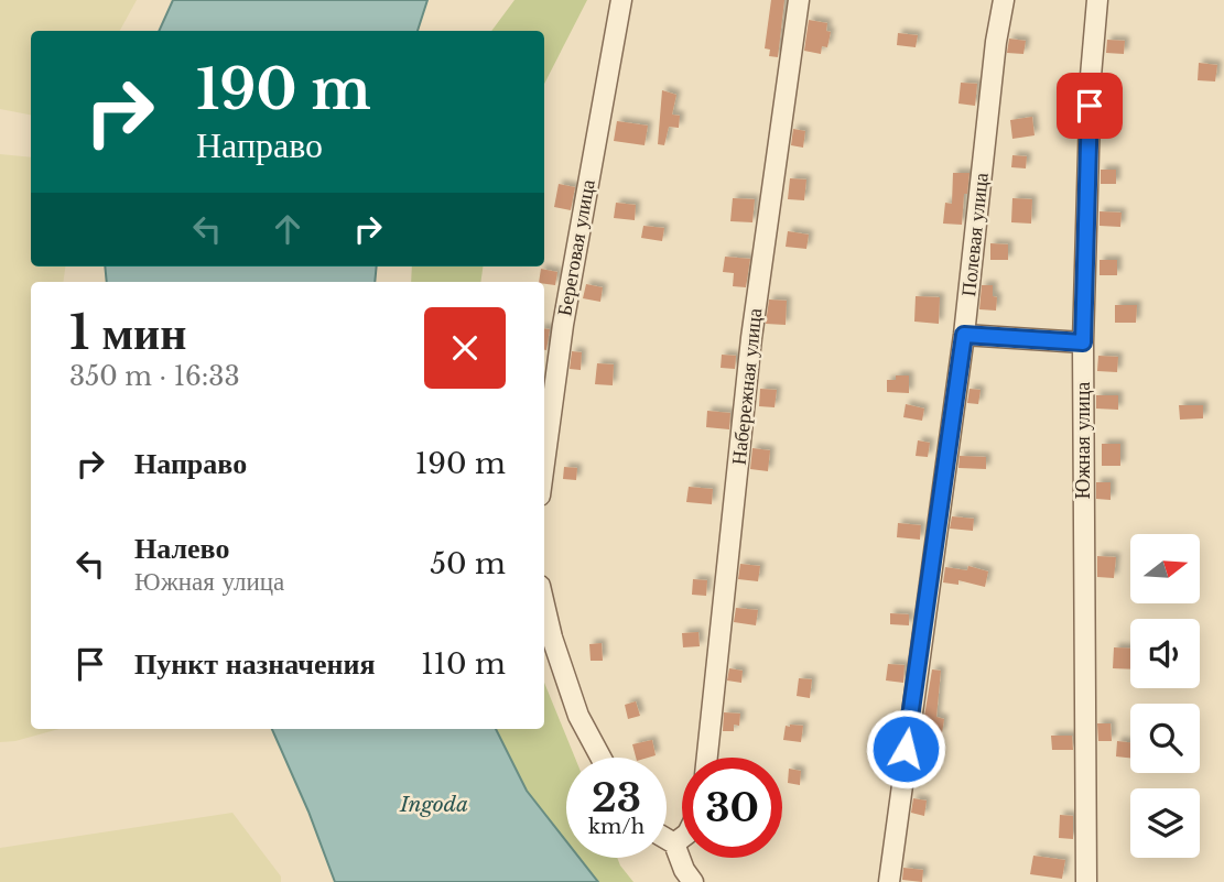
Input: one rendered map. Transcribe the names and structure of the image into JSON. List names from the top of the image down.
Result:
{
  "streets": {
    "street": [
      "Полевая улица",
      "Береговая улица",
      "Набережная улица",
      "Южная улица"
    ]
  },
  "water": ["Ingoda"],
  "north": "right",
  "page": {
    "turn": ["190 m", "Направо"],
    "heading": ["1 мин", "350 m · 16:33"],
    "list": [
      {
        "name": "Направо",
        "value": "190 m"
      },
      {
        "name": "Налево",
        "note": "Южная улица",
        "value": "50 m"
      },
      {
        "name": "Пункт назначения",
        "value": "110 m"
      }
    ],
    "speed": "23 km/h",
    "limit": "30"
  }
}
